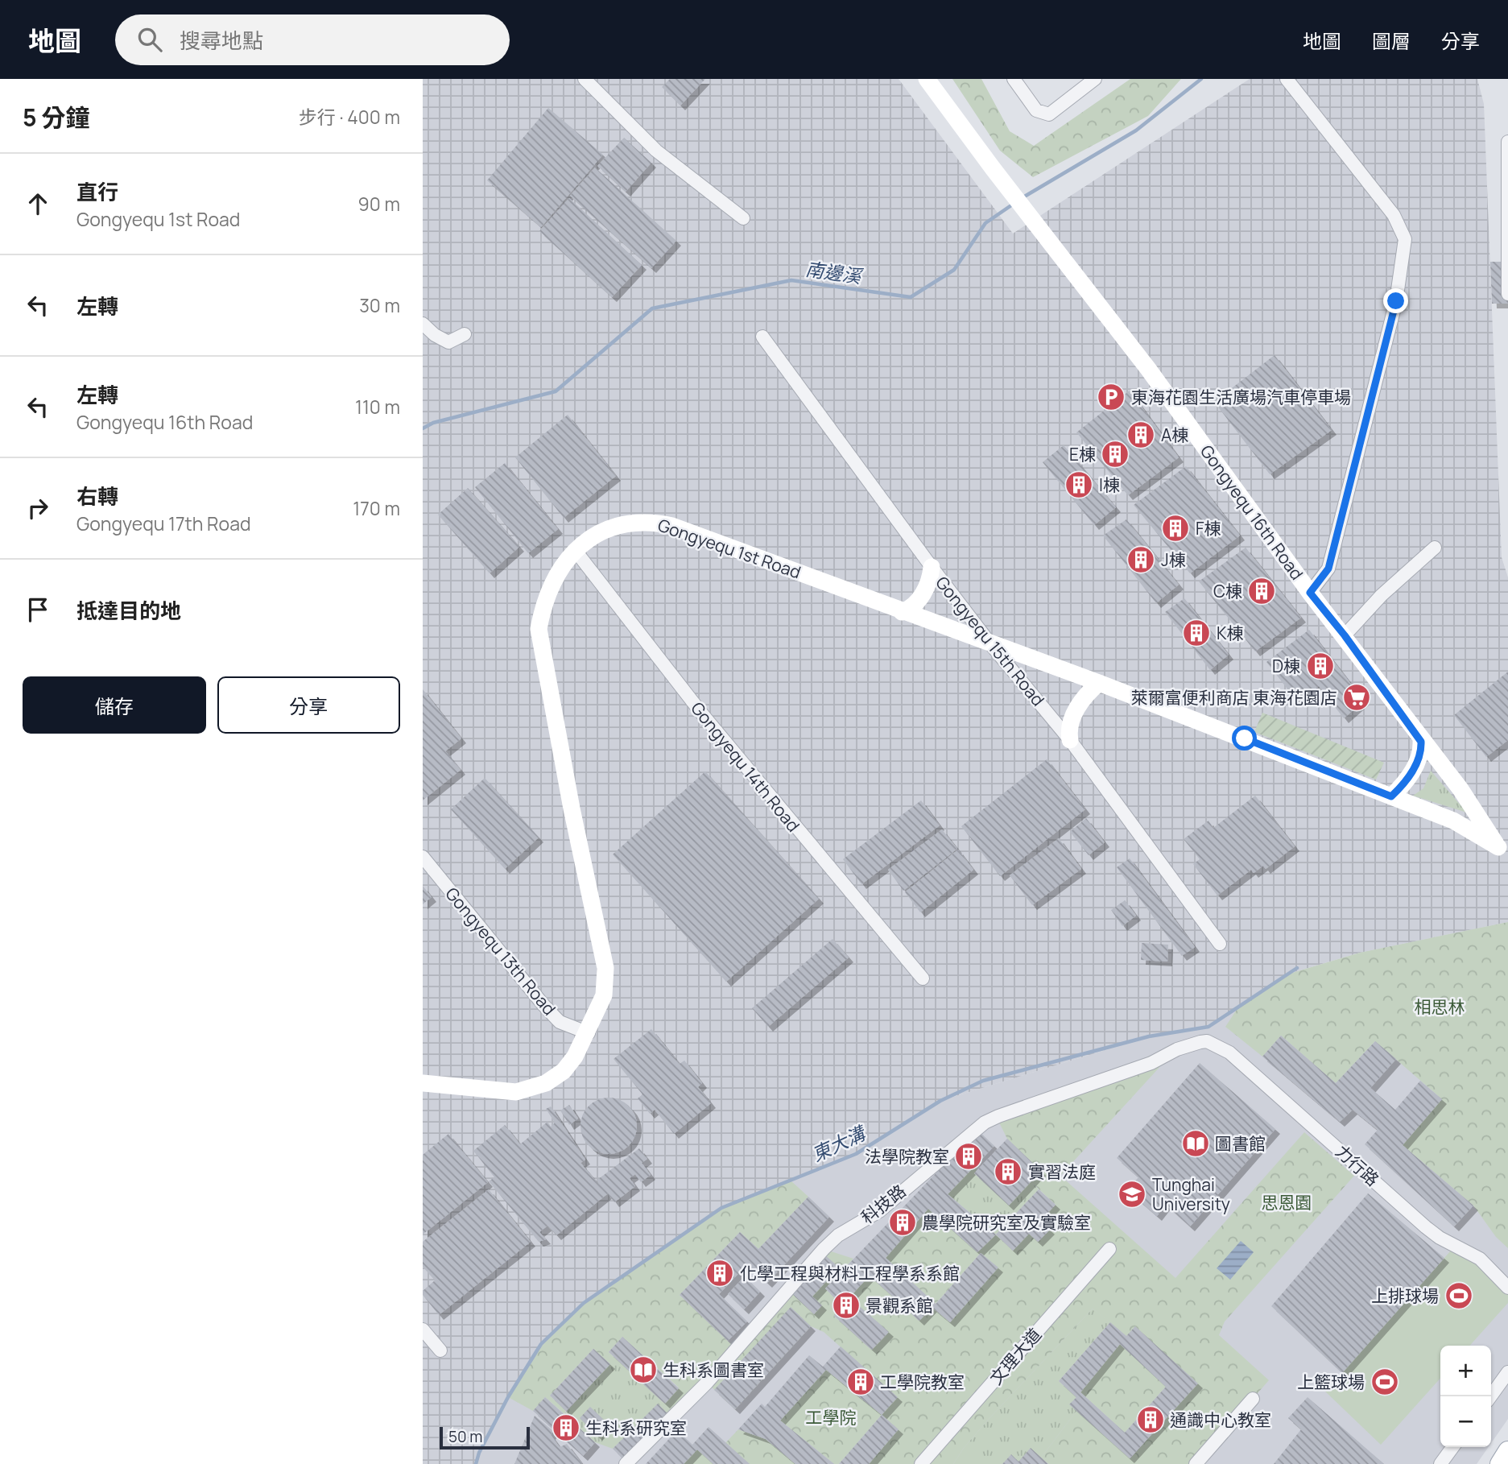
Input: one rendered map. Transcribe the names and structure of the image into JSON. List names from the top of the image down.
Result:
{
  "streets": {
    "street": [
      "Gongyequ 16th Road",
      "Gongyequ 1st Road",
      "Gongyequ 15th Road",
      "Gongyequ 14th Road",
      "Gongyequ 13th Road",
      "力行路",
      "科技路",
      "文理大道"
    ]
  },
  "crossings": [
    ["Gongyequ 16th Road", "Gongyequ 1st Road"],
    ["Gongyequ 1st Road", "Gongyequ 15th Road"],
    ["Gongyequ 1st Road", "Gongyequ 14th Road"],
    ["Gongyequ 1st Road", "Gongyequ 13th Road"],
    ["力行路", "科技路"]
  ],
  "water": ["南邊溪", "東大溝"],
  "parks": ["相思林", "思恩園", "工學院"],
  "places": {
    "parking": ["東海花園生活廣場汽車停車場"],
    "building": [
      "A棟",
      "E棟",
      "I棟",
      "F棟",
      "J棟",
      "C棟",
      "K棟",
      "D棟",
      "法學院教室",
      "實習法庭",
      "農學院研究室及實驗室",
      "化學工程與材料工程學系系館",
      "景觀系館",
      "工學院教室",
      "通識中心教室",
      "生科系研究室"
    ],
    "supermarket": ["萊爾富便利商店 東海花園店"],
    "library": ["圖書館", "生科系圖書室"],
    "school or university": ["Tunghai University"],
    "sports": ["上排球場", "上籃球場"]
  },
  "scale_bar": "50 m",
  "page": {
    "header": "地圖",
    "search": "搜尋地點",
    "nav": ["地圖", "圖層", "分享"],
    "heading": ["5 分鐘", "步行 · 400 m"],
    "list": [
      ["直行", "Gongyequ 1st Road", "90 m"],
      ["左轉", "30 m"],
      ["左轉", "Gongyequ 16th Road", "110 m"],
      ["右轉", "Gongyequ 17th Road", "170 m"],
      "抵達目的地"
    ],
    "buttons": ["儲存", "分享"],
    "map_buttons": ["+", "−"],
    "scale": "50 m"
  }
}
